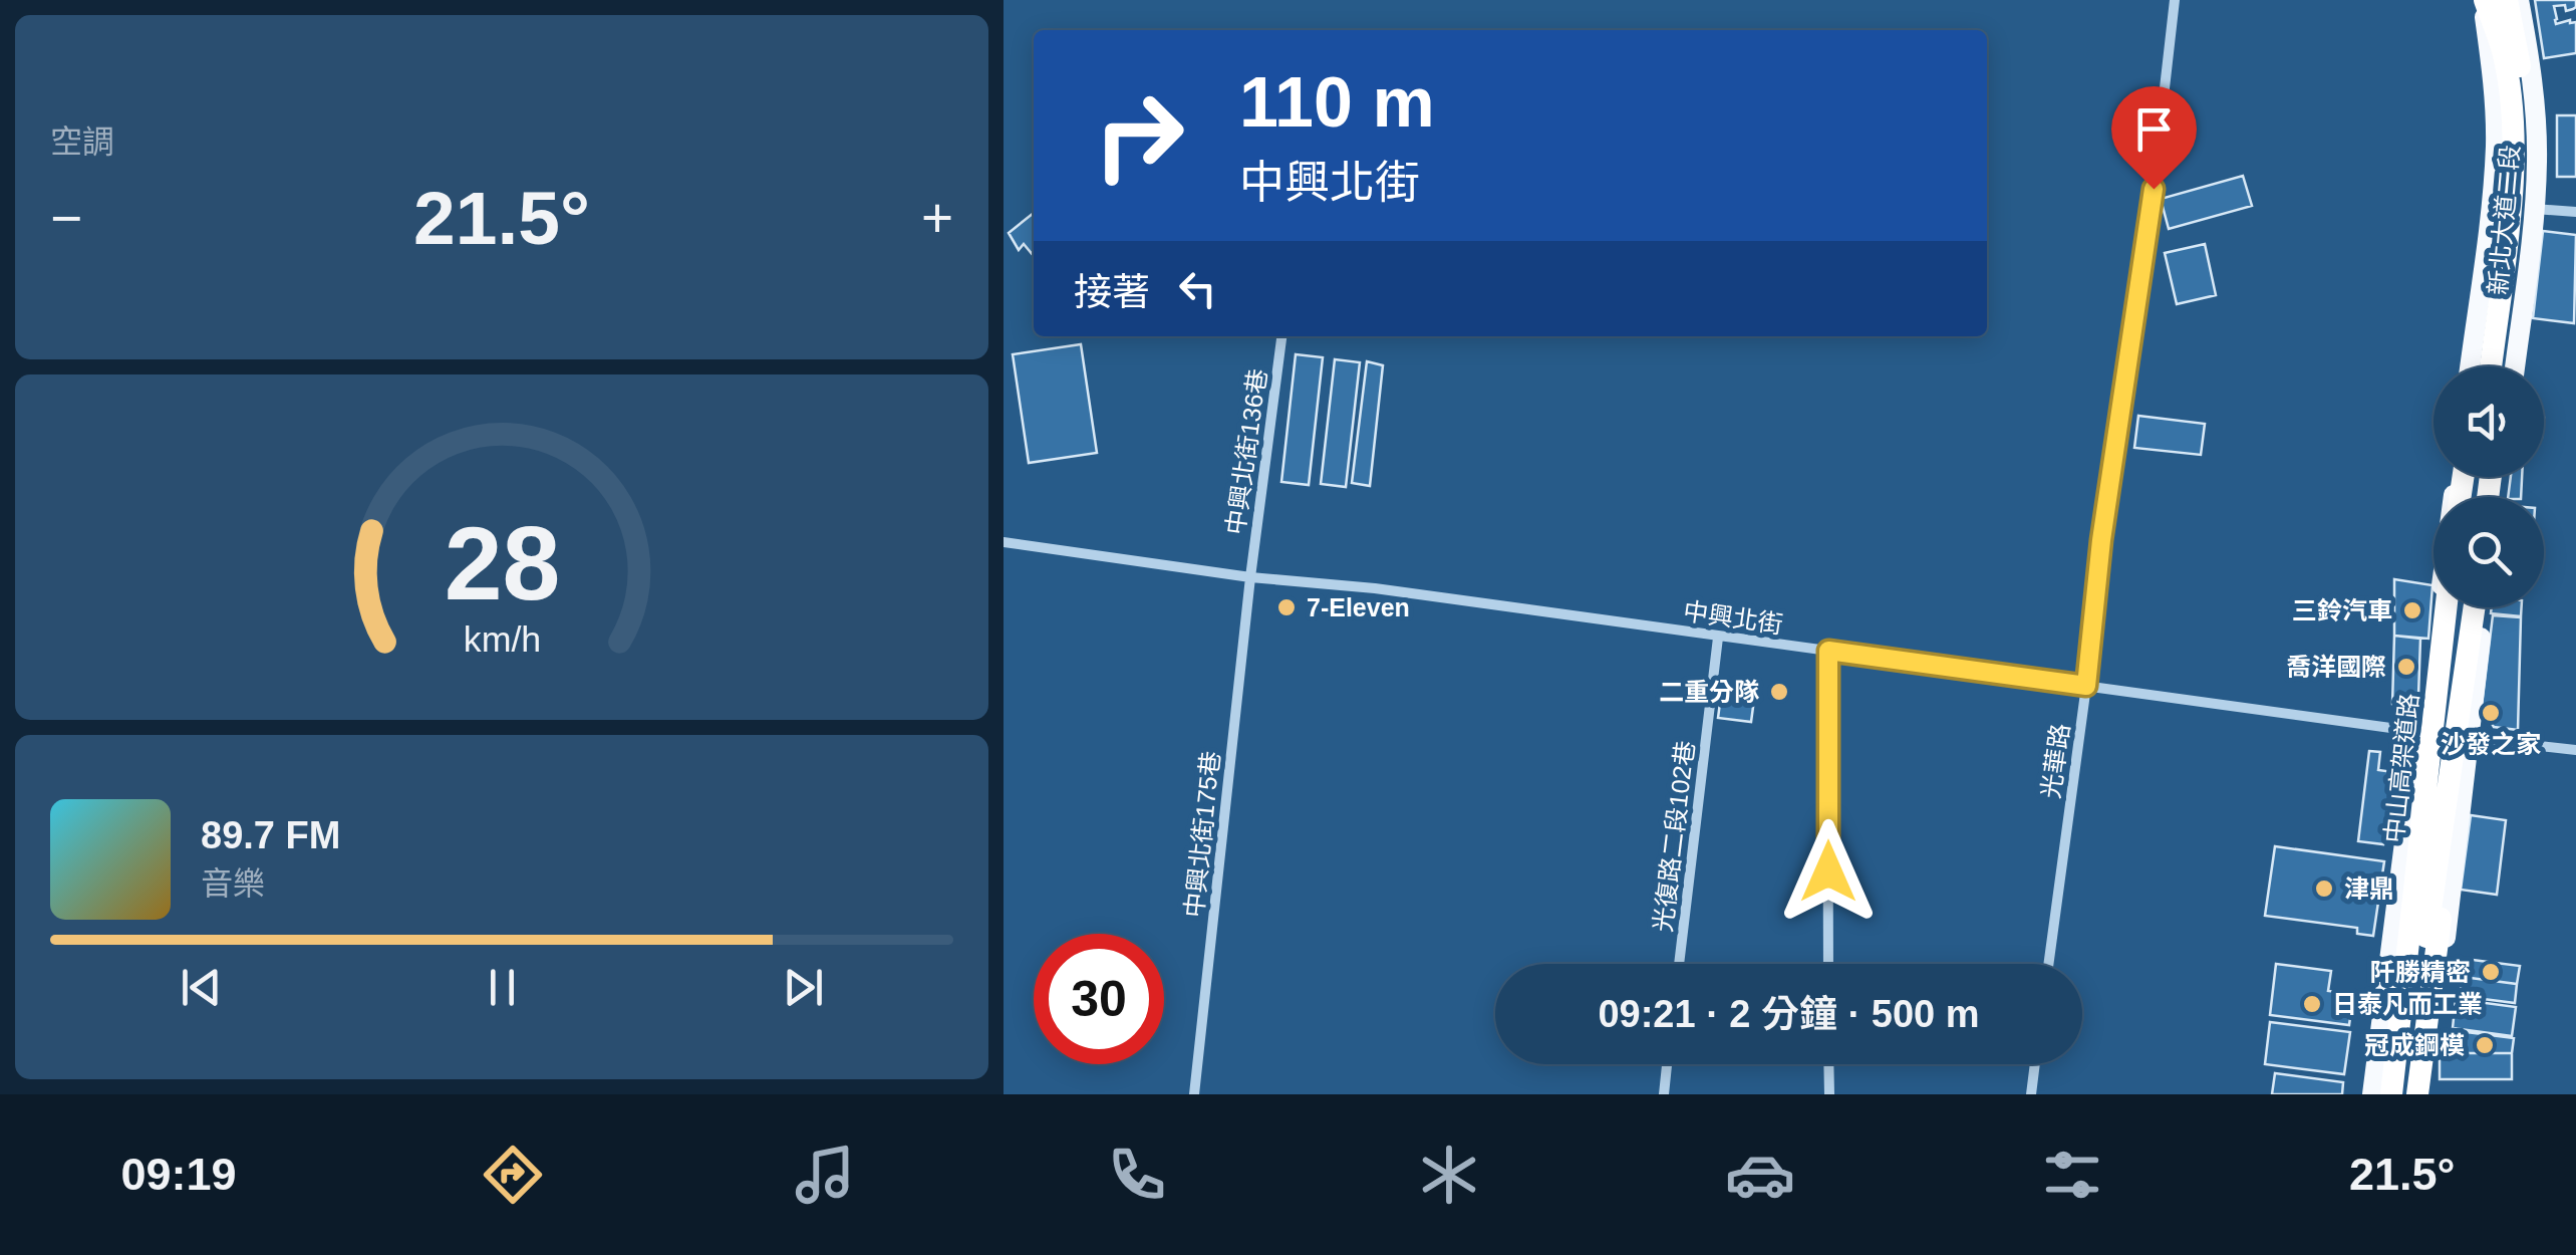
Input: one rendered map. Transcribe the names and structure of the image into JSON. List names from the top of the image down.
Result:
{
  "streets": {
    "highway": ["中山高架道路"],
    "main road": ["新北大道二段"],
    "street": [
      "中興北街136巷",
      "中興北街",
      "光華路",
      "中興北街175巷",
      "光復路二段102巷"
    ]
  },
  "crossings": [
    ["中興北街136巷", "中興北街"],
    ["中興北街136巷", "中興北街175巷"],
    ["中興北街", "光華路"],
    ["中興北街", "中興北街175巷"],
    ["中興北街", "光復路二段102巷"]
  ],
  "places": [
    "7-Eleven",
    "三鈴汽車",
    "喬洋國際",
    "二重分隊",
    "沙發之家",
    "津鼎",
    "阡勝精密",
    "日泰凡而工業",
    "冠成鋼模"
  ],
  "page": {
    "tile": "空調",
    "turn": ["110 m", "中興北街"],
    "heat": ["−", "21.5°", "+"],
    "then": "接著",
    "song": ["89.7 FM", "音樂"],
    "limit": "30",
    "trip": "09:21 · 2 分鐘 · 500 m",
    "tabs": ["09:19", "21.5°"],
    "gauge": ["28", "km/h"]
  }
}
